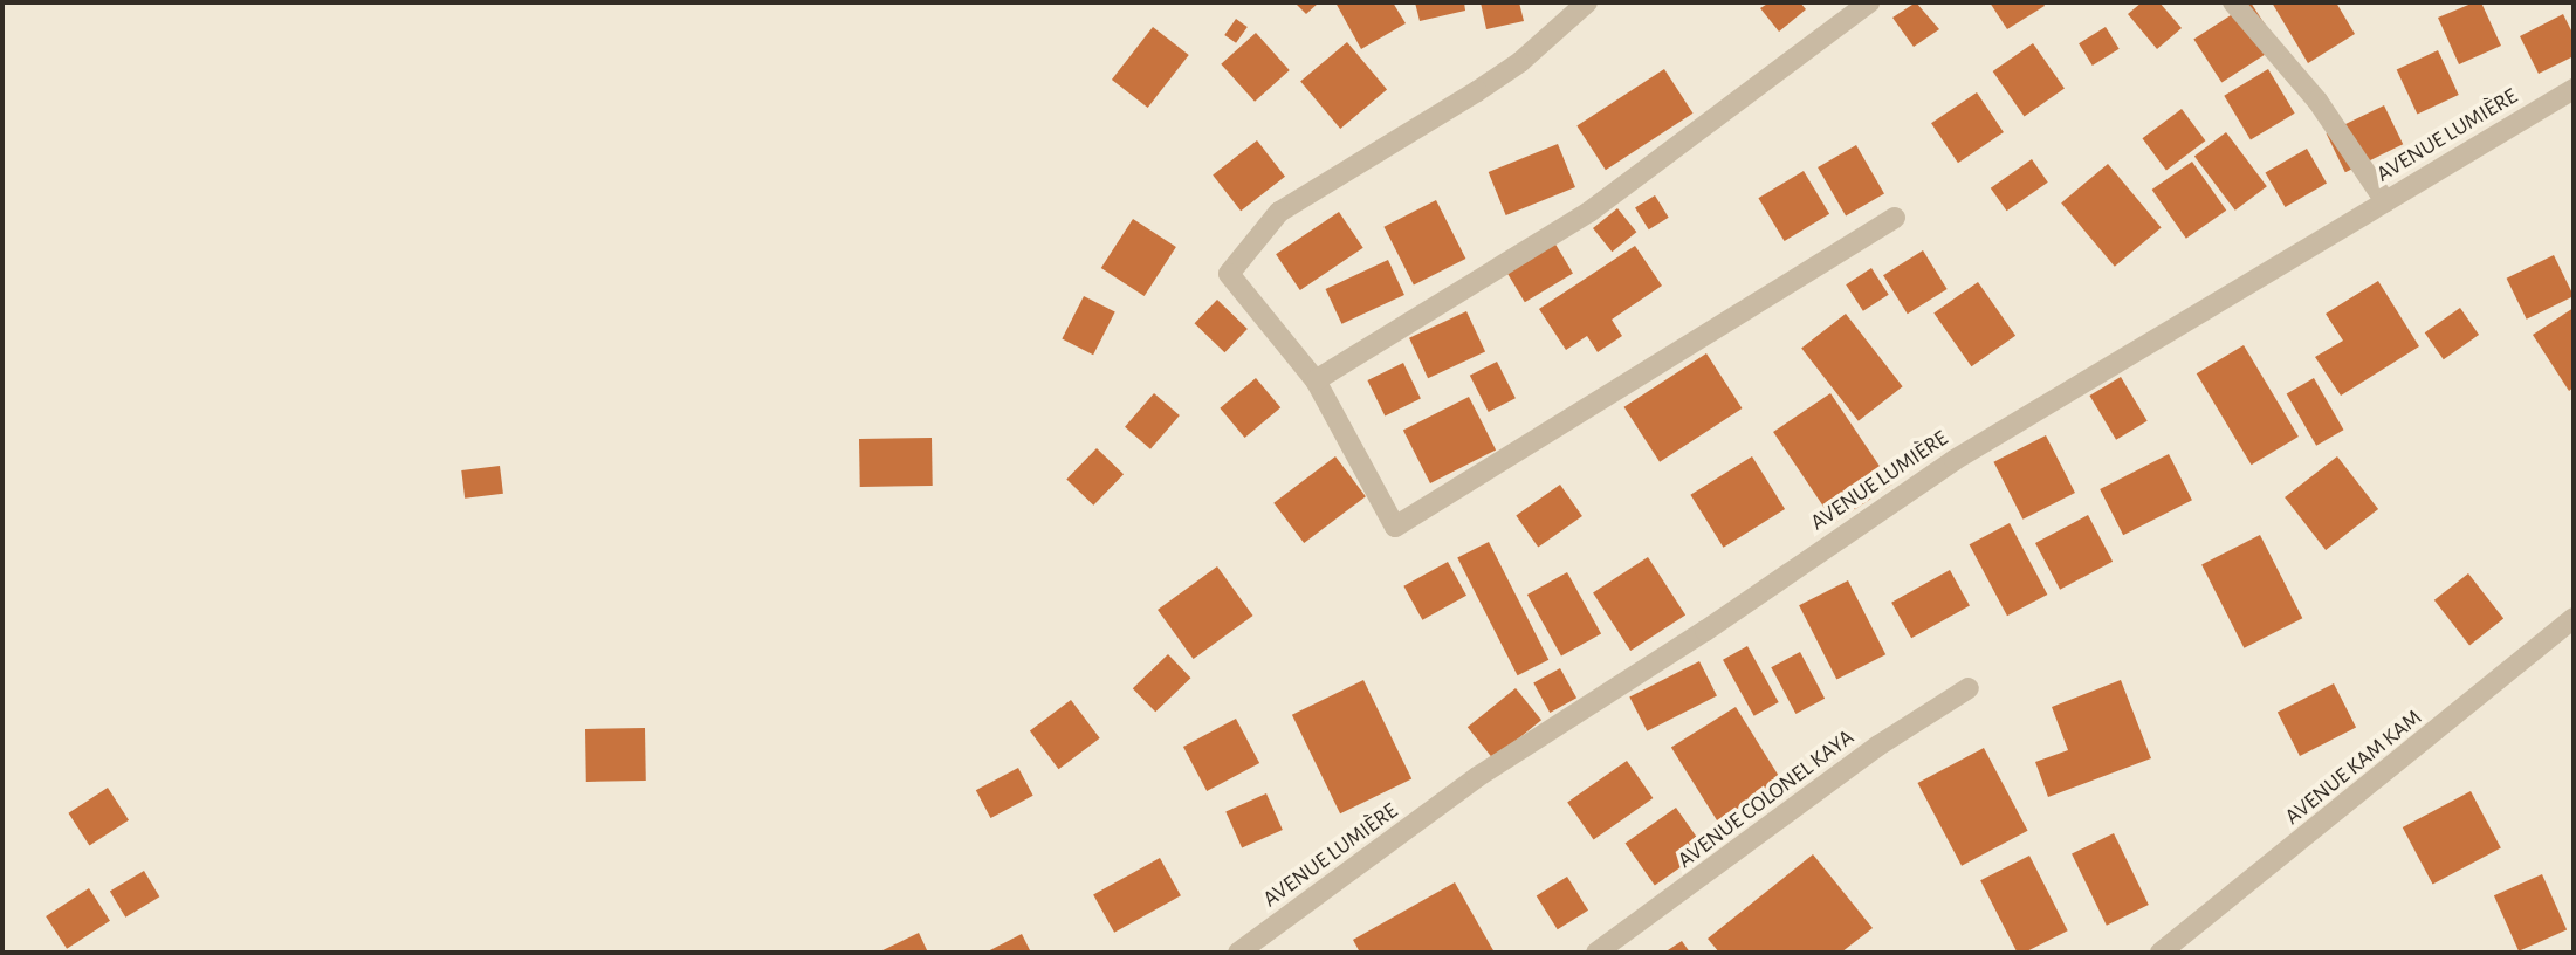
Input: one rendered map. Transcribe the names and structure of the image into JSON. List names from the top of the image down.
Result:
{
  "streets": {
    "street": ["AVENUE LUMIÈRE", "AVENUE KAM KAM", "AVENUE COLONEL KAYA"]
  }
}
